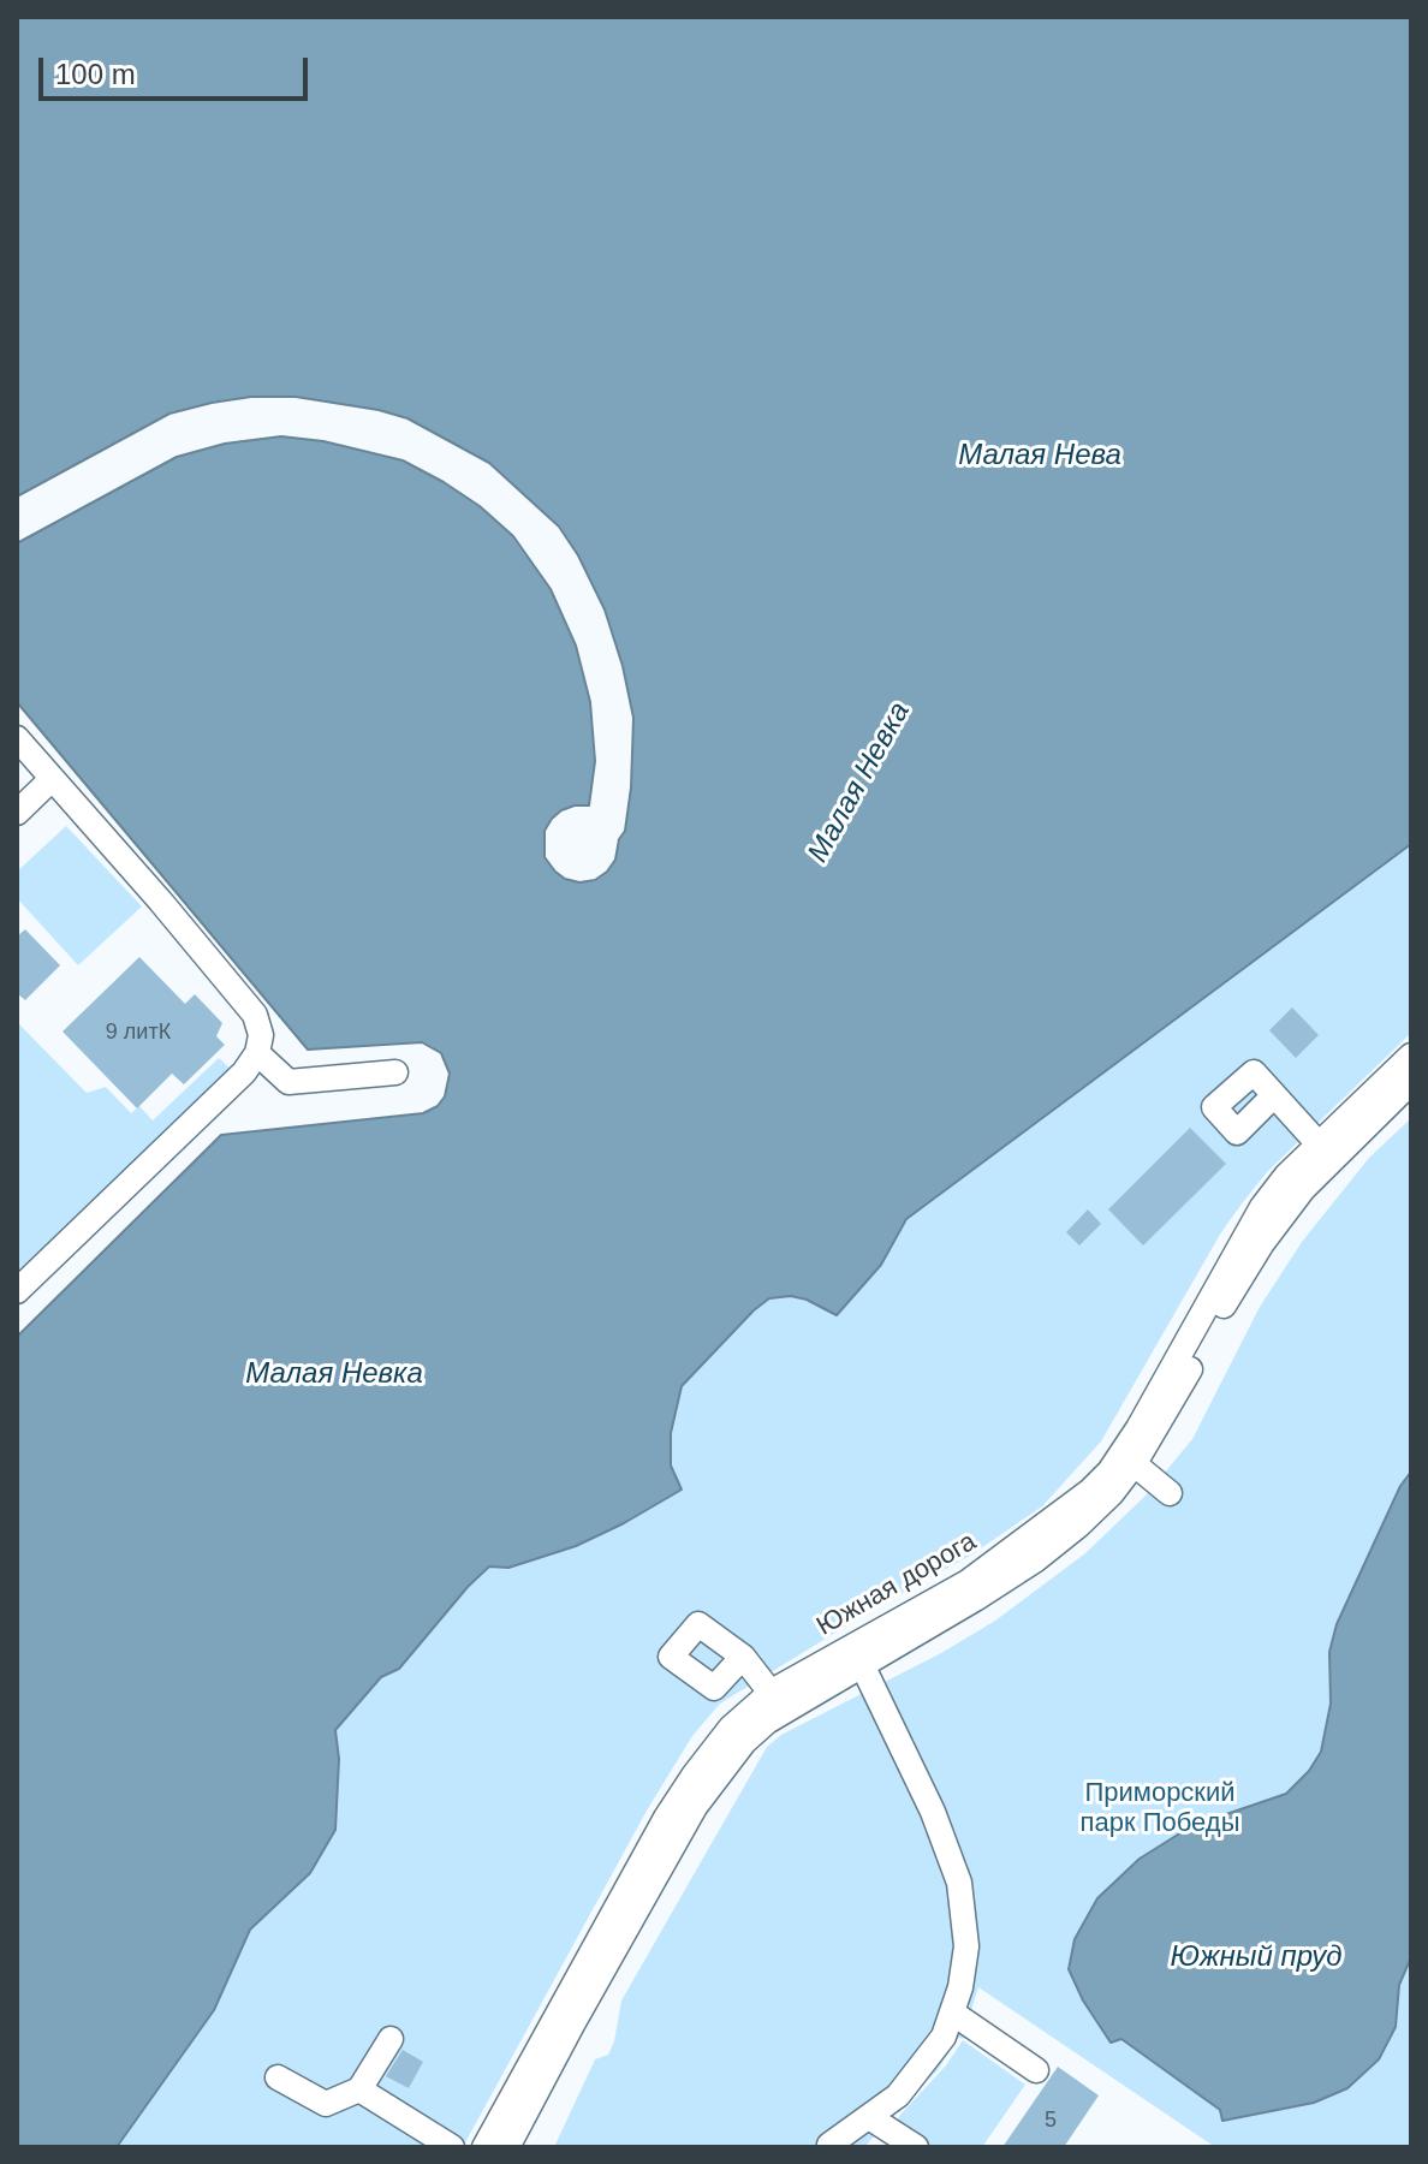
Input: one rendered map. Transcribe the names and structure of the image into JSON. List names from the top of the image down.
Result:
{
  "streets": {
    "street": ["Южная дорога"]
  },
  "water": ["Малая Нева", "Малая Невка", "Южный пруд"],
  "parks": ["Приморский парк Победы"],
  "house_numbers": ["9 литК", "5"],
  "scale_bar": "100 m"
}
